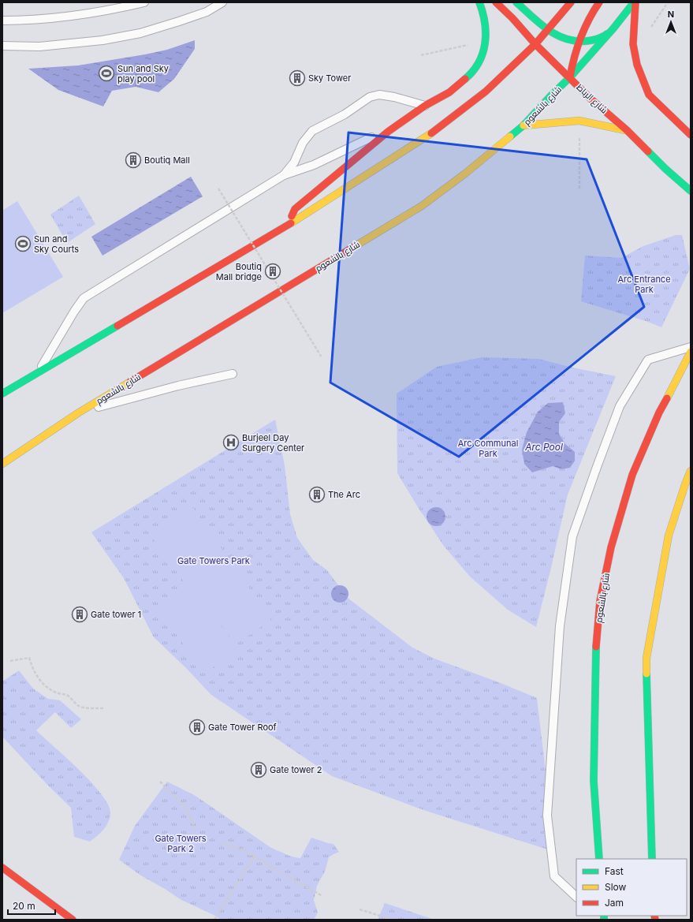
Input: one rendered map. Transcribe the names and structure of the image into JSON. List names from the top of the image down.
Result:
{
  "streets": {
    "main road": ["شارع الرباط", "شارع بالشعوم"]
  },
  "crossings": [
    ["شارع الرباط", "شارع بالشعوم"]
  ],
  "water": ["Arc Pool"],
  "parks": [
    "Arc Entrance Park",
    "Arc Communal Park",
    "Gate Towers Park",
    "Gate Towers Park 2"
  ],
  "places": {
    "sports": ["Sun and Sky play pool", "Sun and Sky Courts"],
    "building": [
      "Sky Tower",
      "Boutiq Mall",
      "Boutiq Mall bridge",
      "The Arc",
      "Gate tower 1",
      "Gate Tower Roof",
      "Gate tower 2"
    ],
    "hospital": ["Burjeel Day Surgery Center"]
  },
  "legend": ["Fast", "Slow", "Jam"],
  "scale_bar": "20 m",
  "north": "top"
}
